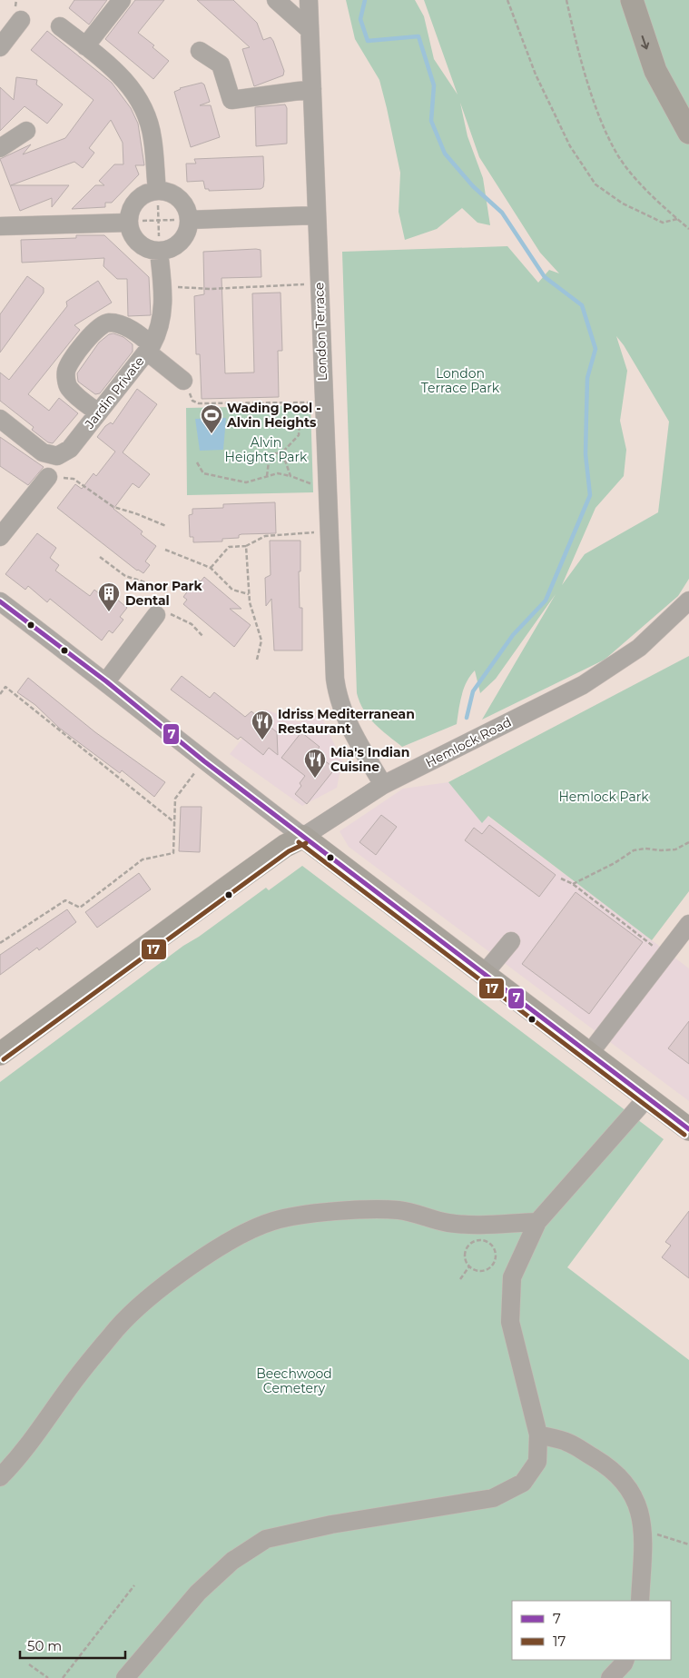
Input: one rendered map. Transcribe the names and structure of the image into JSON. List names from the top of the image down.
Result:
{
  "streets": {
    "main road": ["Hemlock Road"],
    "street": ["London Terrace", "Jardin Private"]
  },
  "crossings": [
    ["London Terrace", "Hemlock Road"]
  ],
  "parks": [
    "London Terrace Park",
    "Alvin Heights Park",
    "Hemlock Park",
    "Beechwood Cemetery"
  ],
  "places": {
    "sports": ["Wading Pool - Alvin Heights"],
    "building": ["Manor Park Dental"],
    "restaurant": ["Idriss Mediterranean Restaurant", "Mia's Indian Cuisine"]
  },
  "lines": ["transit line 7", "transit line 17"],
  "legend": ["7", "17"],
  "scale_bar": "50 m"
}
